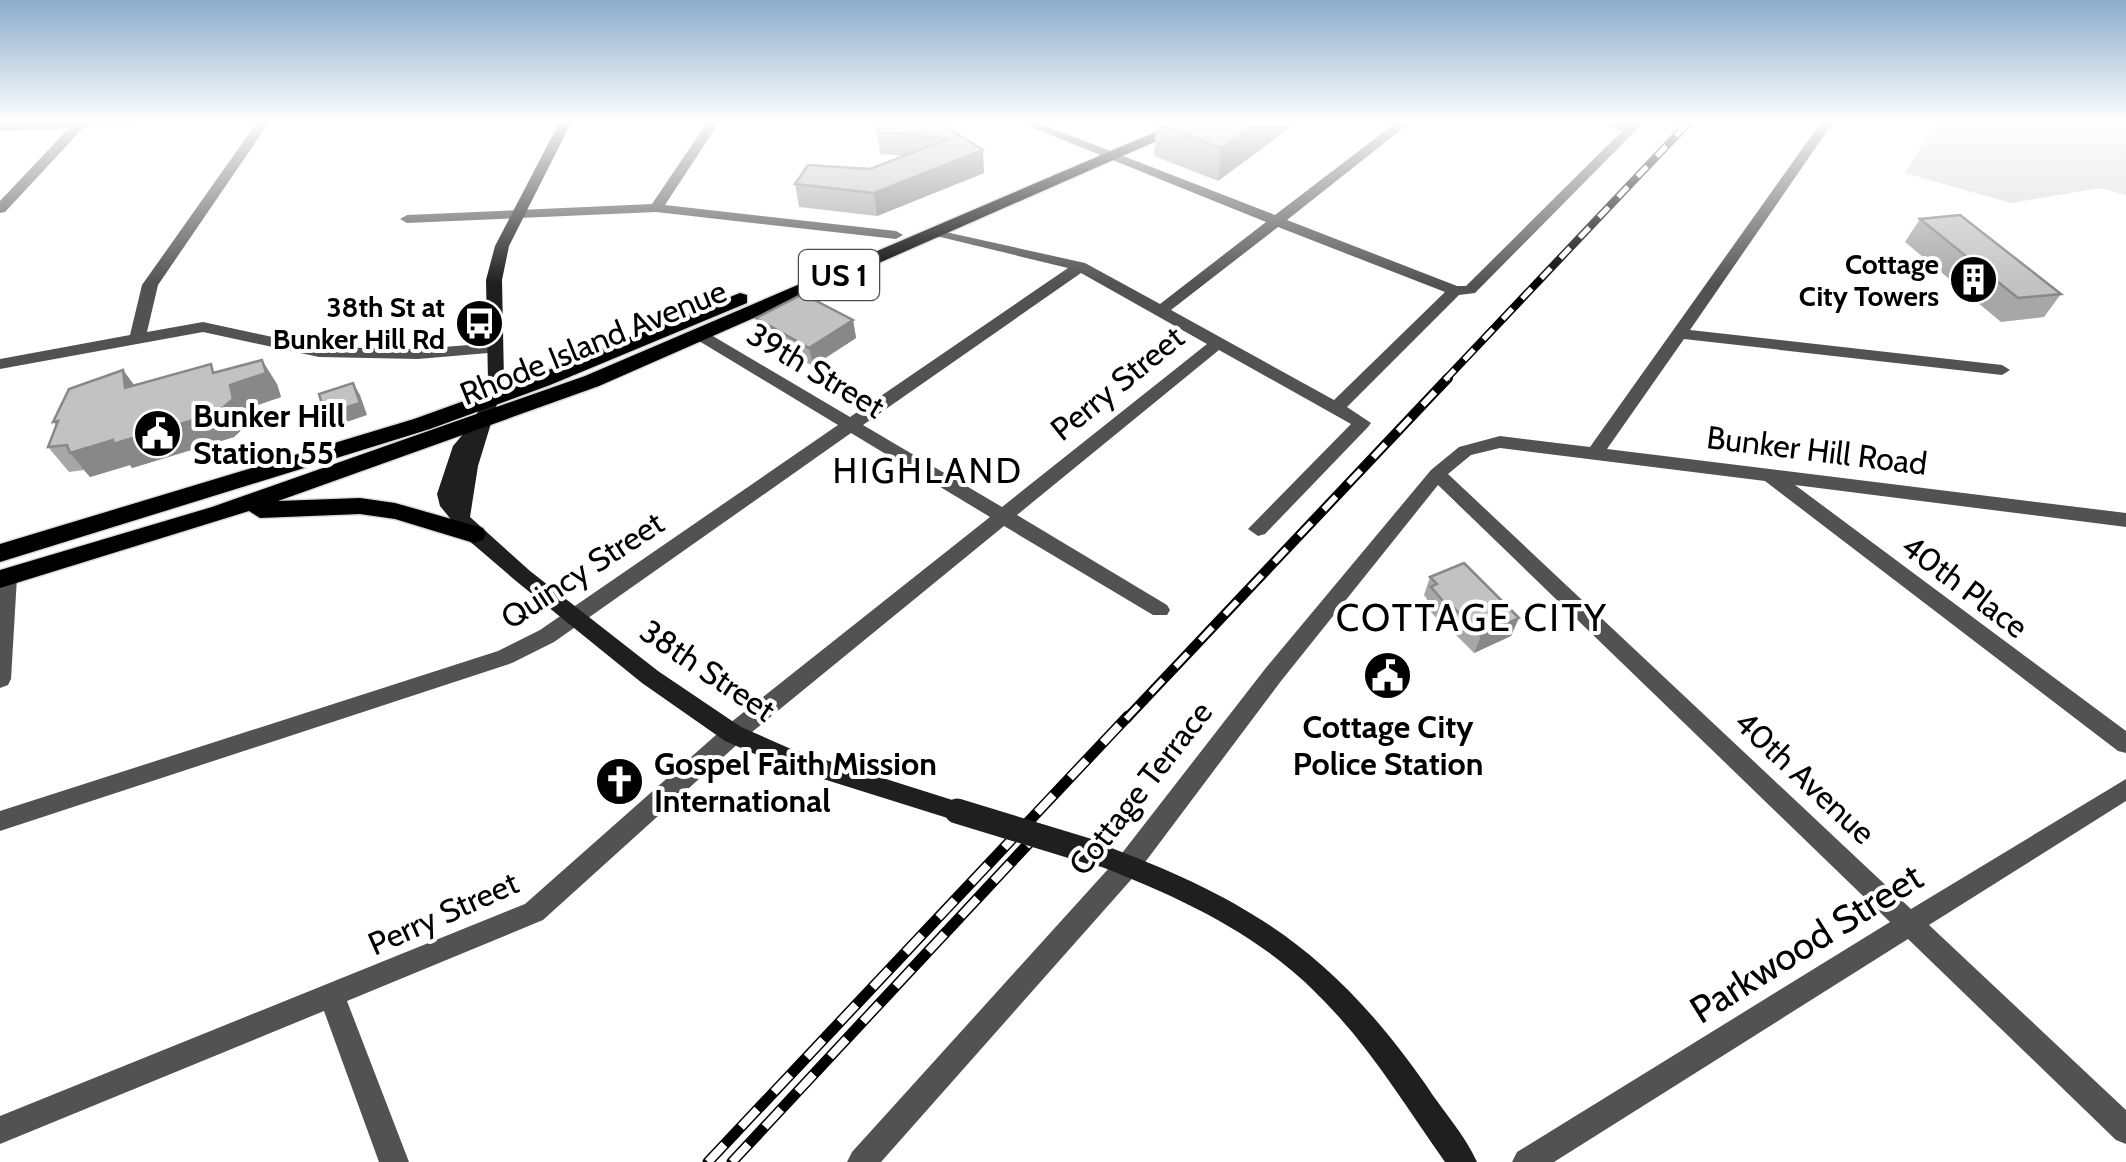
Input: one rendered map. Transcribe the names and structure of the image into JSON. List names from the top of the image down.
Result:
{
  "streets": {
    "main road": ["US 1", "Rhode Island Avenue", "38th Street"],
    "street": [
      "39th Street",
      "Perry Street",
      "Bunker Hill Road",
      "Quincy Street",
      "40th Place",
      "40th Avenue",
      "Cottage Terrace",
      "Parkwood Street"
    ]
  },
  "crossings": [
    ["Rhode Island Avenue", "39th Street"],
    ["39th Street", "Perry Street"],
    ["39th Street", "Quincy Street"],
    ["Perry Street", "38th Street"],
    ["Bunker Hill Road", "40th Place"],
    ["Bunker Hill Road", "Cottage Terrace"],
    ["Quincy Street", "38th Street"],
    ["38th Street", "Cottage Terrace"],
    ["40th Avenue", "Cottage Terrace"],
    ["40th Avenue", "Parkwood Street"]
  ],
  "districts": ["HIGHLAND", "COTTAGE CITY"],
  "places": {
    "building": ["Cottage City Towers"],
    "bus stop": ["38th St at Bunker Hill Rd"],
    "public building": ["Bunker Hill Station 55", "Cottage City Police Station"],
    "church": ["Gospel Faith Mission International"]
  }
}
